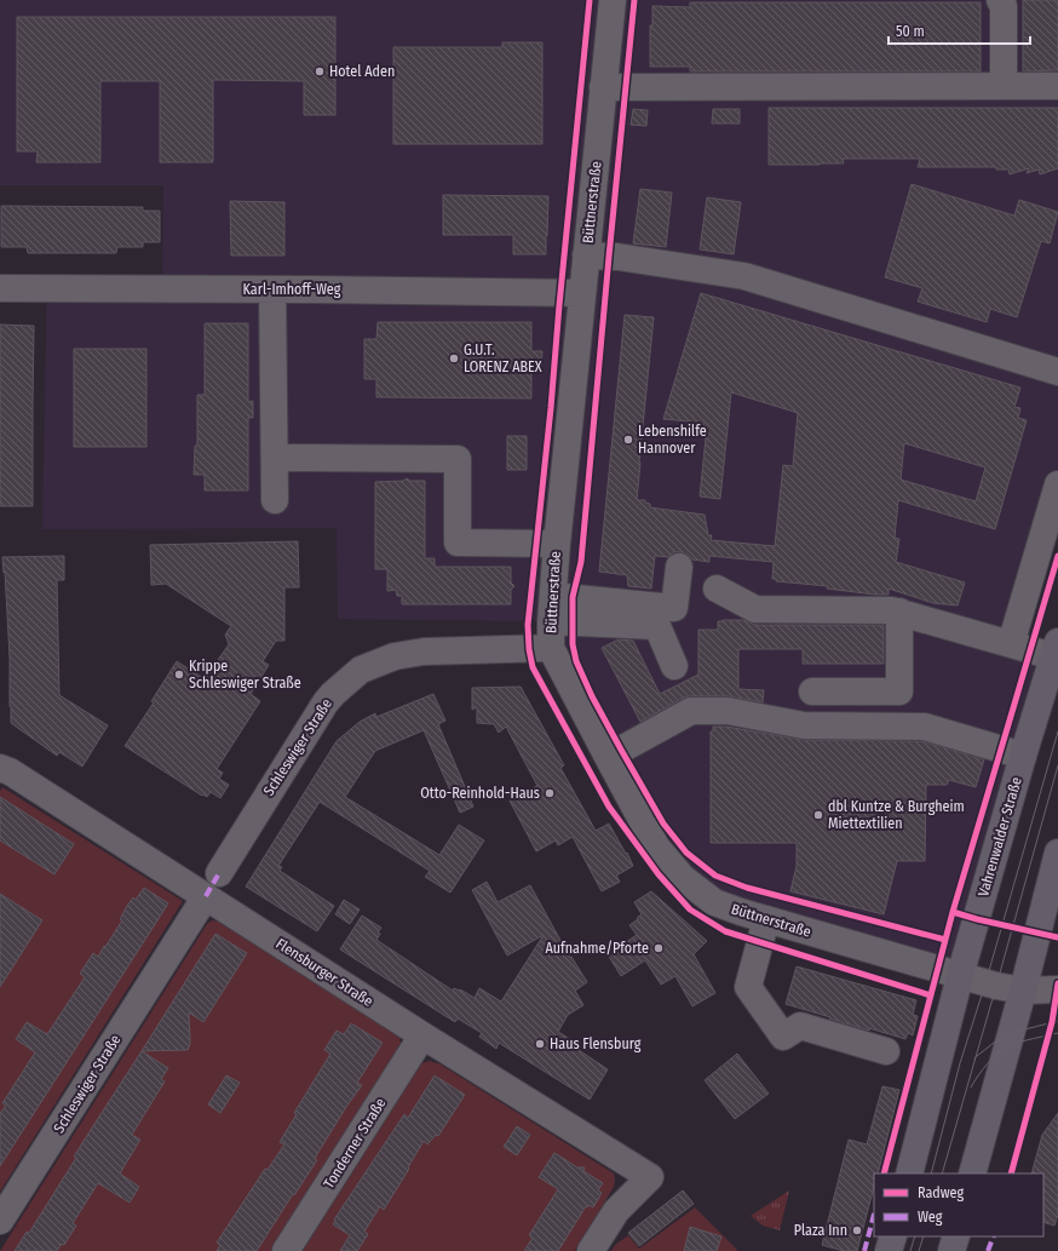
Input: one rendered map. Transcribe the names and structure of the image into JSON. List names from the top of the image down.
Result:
{
  "streets": {
    "main road": ["Vahrenwalder Straße"],
    "street": [
      "Büttnerstraße",
      "Karl-Imhoff-Weg",
      "Schleswiger Straße",
      "Flensburger Straße",
      "Tonderner Straße"
    ]
  },
  "crossings": [
    ["Büttnerstraße", "Karl-Imhoff-Weg"],
    ["Büttnerstraße", "Schleswiger Straße"],
    ["Büttnerstraße", "Vahrenwalder Straße"],
    ["Schleswiger Straße", "Flensburger Straße"],
    ["Flensburger Straße", "Tonderner Straße"]
  ],
  "places": [
    "Hotel Aden",
    "G.U.T. LORENZ ABEX",
    "Lebenshilfe Hannover",
    "Krippe Schleswiger Straße",
    "Otto-Reinhold-Haus",
    "dbl Kuntze & Burgheim Miettextilien",
    "Aufnahme/Pforte",
    "Haus Flensburg",
    "Plaza Inn"
  ],
  "legend": ["Radweg", "Weg"],
  "scale_bar": "50 m"
}
